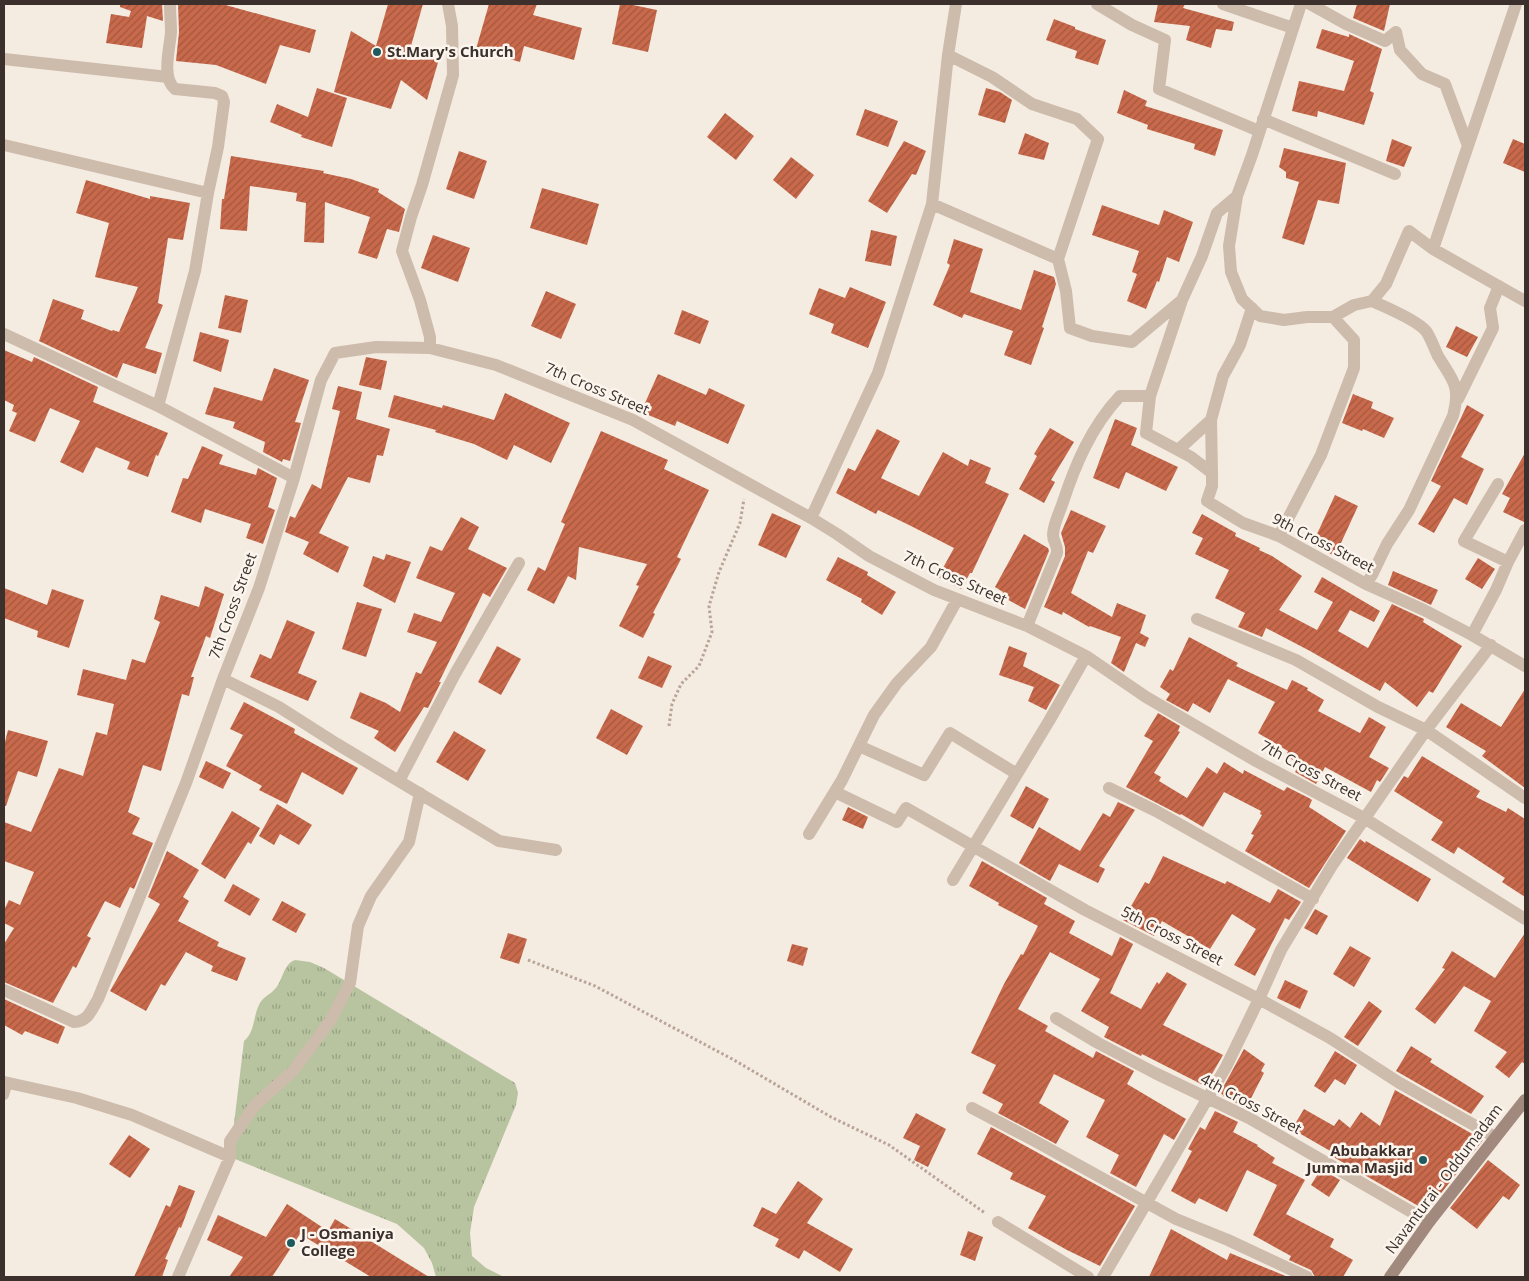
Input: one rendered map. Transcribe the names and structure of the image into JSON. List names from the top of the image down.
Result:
{
  "streets": {
    "main road": ["Navanturai - Oddumadam"],
    "street": [
      "7th Cross Street",
      "9th Cross Street",
      "5th Cross Street",
      "4th Cross Street"
    ]
  },
  "crossings": [
    ["5th Cross Street", "Navanturai - Oddumadam"],
    ["4th Cross Street", "Navanturai - Oddumadam"]
  ],
  "places": ["St.Mary's Church", "Abubakkar Jumma Masjid", "J - Osmaniya College"]
}
